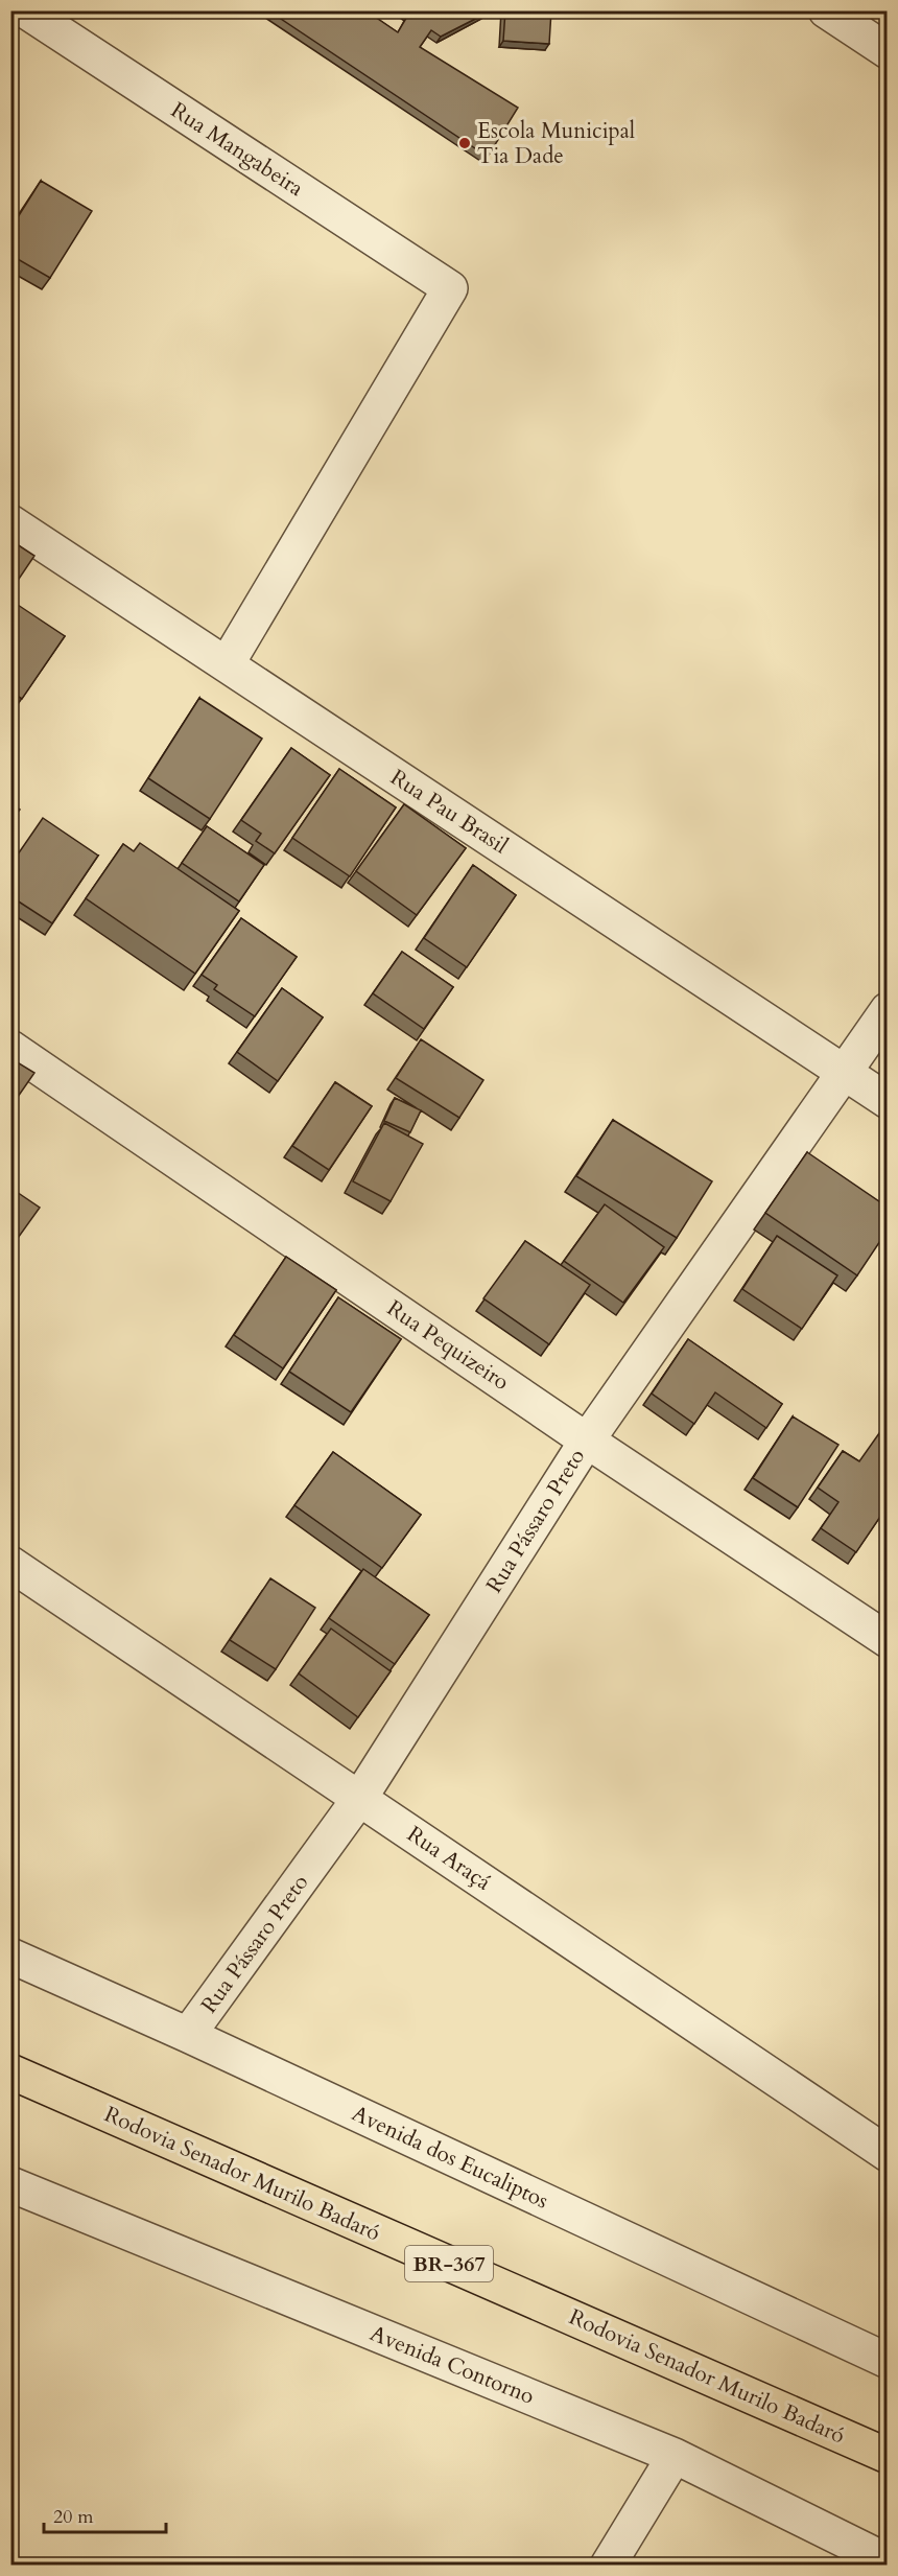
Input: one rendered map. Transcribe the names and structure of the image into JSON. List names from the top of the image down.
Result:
{
  "streets": {
    "main road": ["Rodovia Senador Murilo Badaró", "BR-367"],
    "street": [
      "Rua Mangabeira",
      "Rua Pau Brasil",
      "Rua Pequizeiro",
      "Rua Pássaro Preto",
      "Rua Araçá",
      "Avenida dos Eucaliptos",
      "Avenida Contorno"
    ]
  },
  "crossings": [
    ["Rua Mangabeira", "Rua Pau Brasil"],
    ["Rua Pau Brasil", "Rua Pássaro Preto"],
    ["Rua Pequizeiro", "Rua Pássaro Preto"],
    ["Rua Pássaro Preto", "Rua Araçá"],
    ["Rua Pássaro Preto", "Avenida dos Eucaliptos"]
  ],
  "places": ["Escola Municipal Tia Dade"],
  "scale_bar": "20 m"
}
